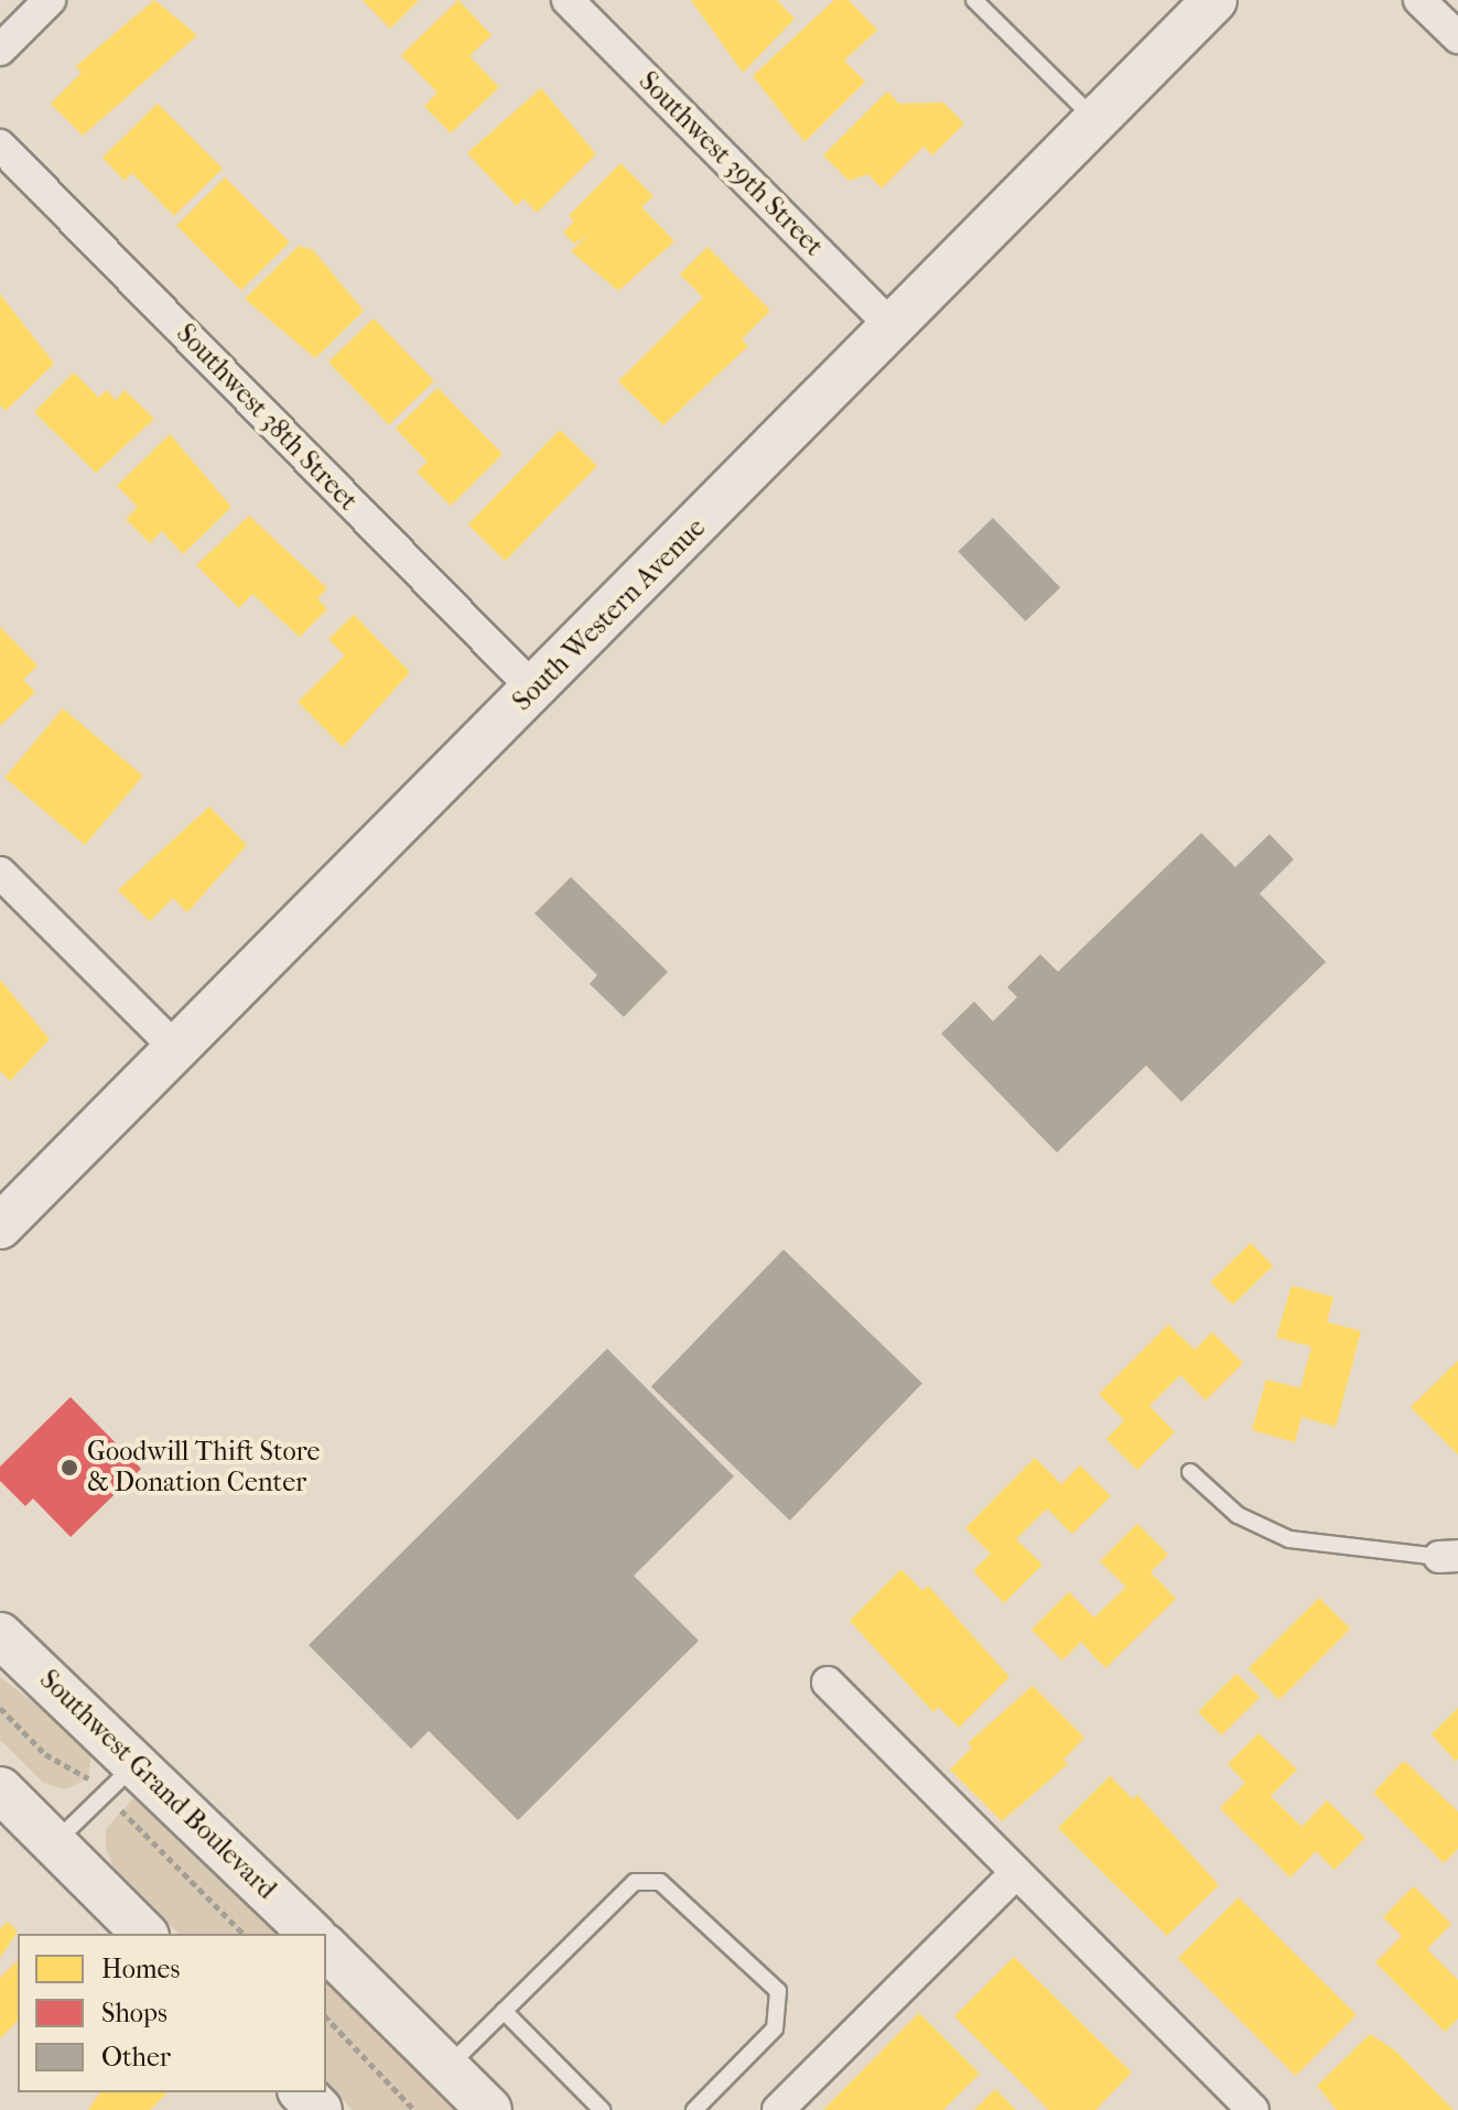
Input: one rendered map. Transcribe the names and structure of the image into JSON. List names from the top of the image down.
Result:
{
  "streets": {
    "main road": ["South Western Avenue", "Southwest Grand Boulevard"],
    "street": ["Southwest 39th Street", "Southwest 38th Street"]
  },
  "crossings": [
    ["Southwest 39th Street", "South Western Avenue"],
    ["Southwest 38th Street", "South Western Avenue"]
  ],
  "places": ["Goodwill Thift Store & Donation Center"],
  "legend": ["Homes", "Shops", "Other"]
}
